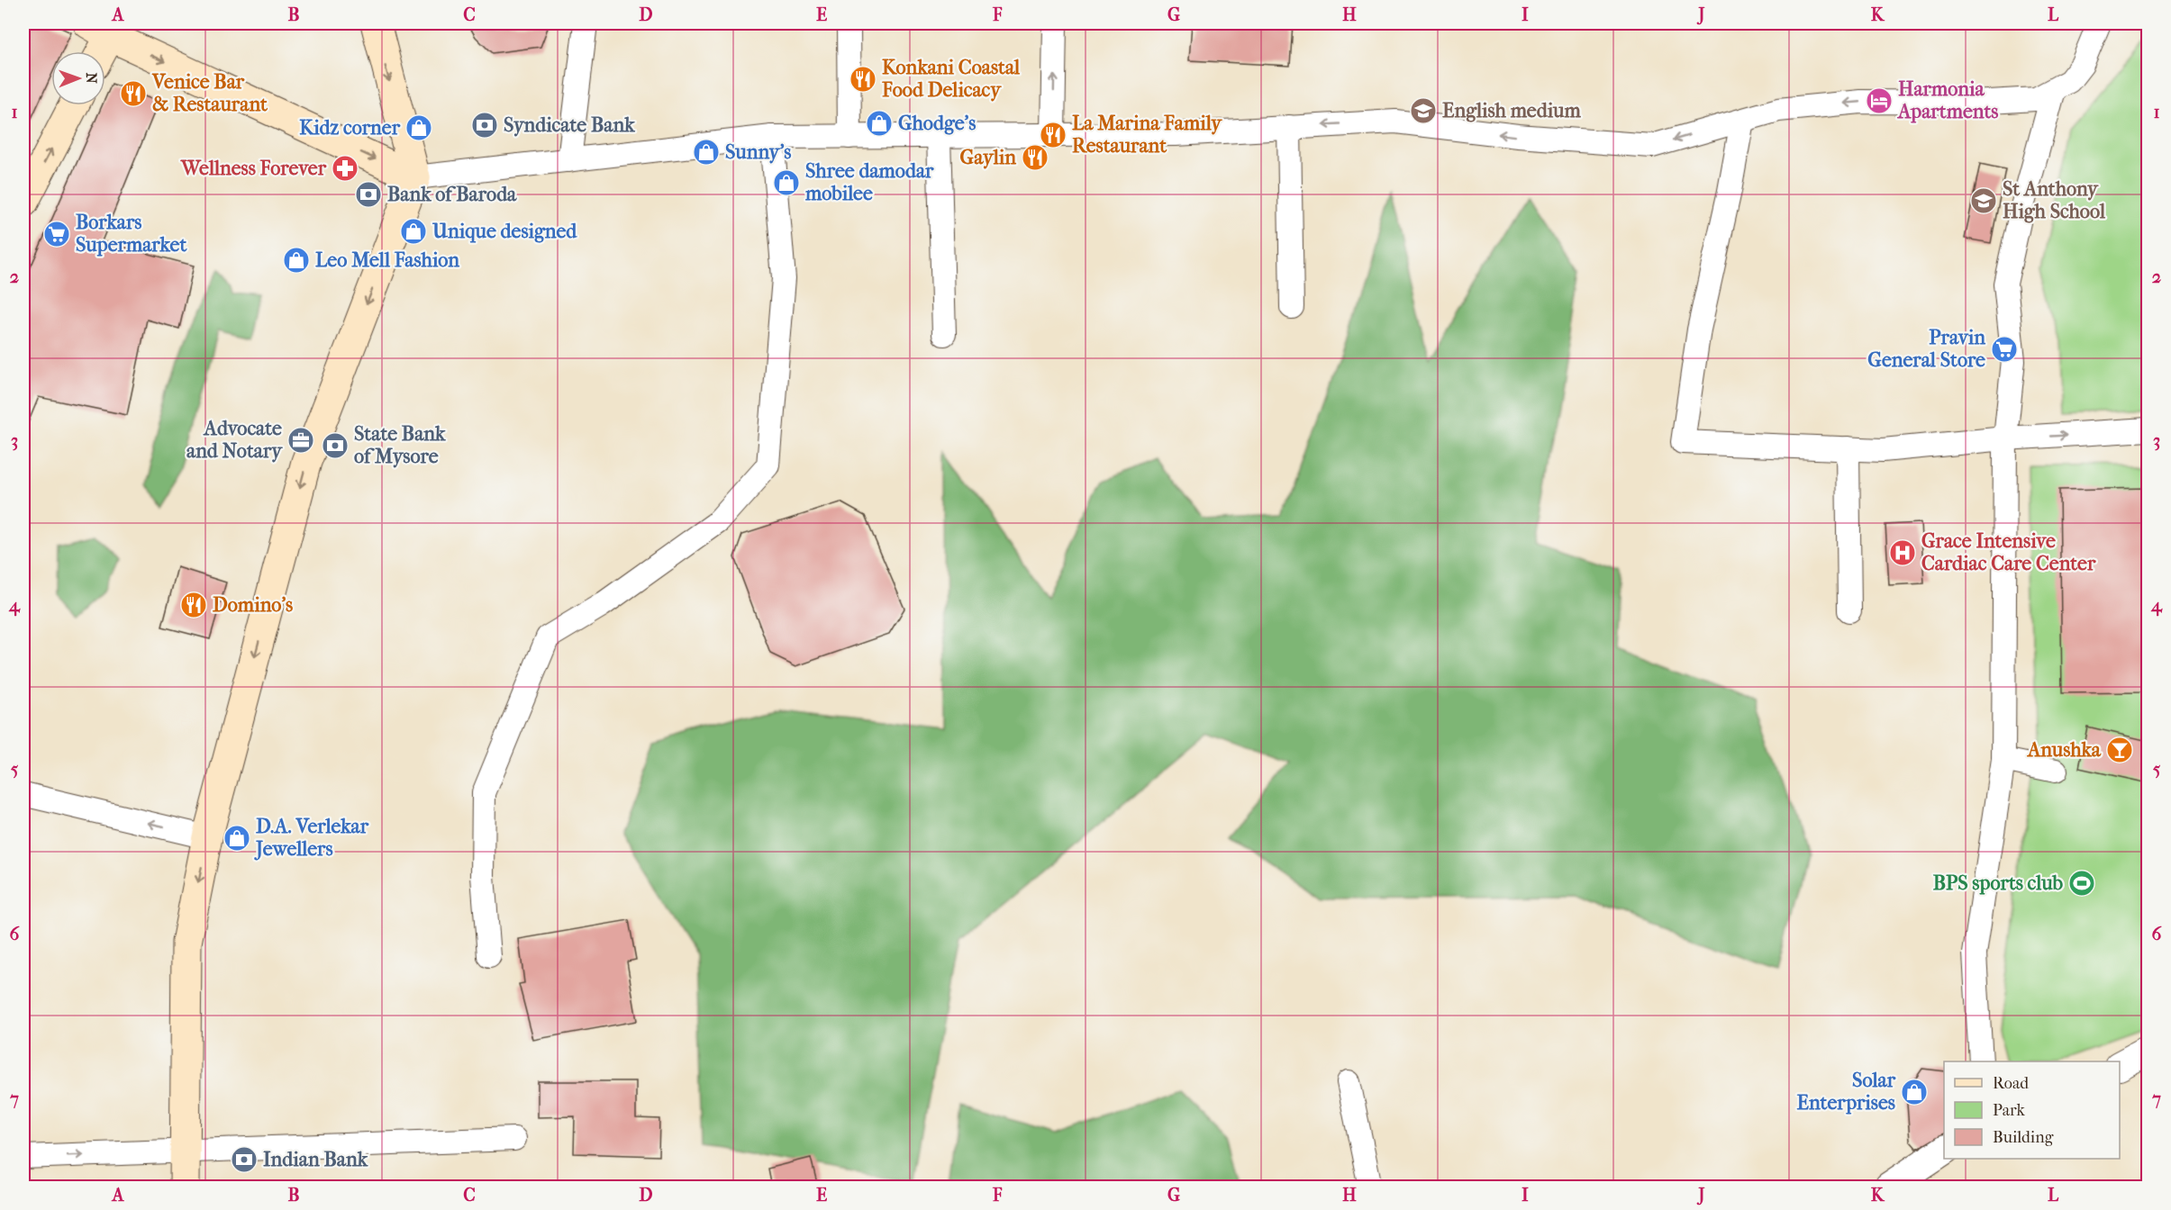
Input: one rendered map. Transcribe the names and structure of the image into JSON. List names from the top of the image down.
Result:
{
  "places": {
    "restaurant": [
      "Konkani Coastal Food Delicacy",
      "Venice Bar & Restaurant",
      "La Marina Family Restaurant",
      "Gaylin",
      "Domino's"
    ],
    "hotel": ["Harmonia Apartments"],
    "school or university": ["English medium", "St Anthony High School"],
    "shop": [
      "Ghodge's",
      "Kidz corner",
      "Sunny's",
      "Shree damodar mobilee",
      "Unique designed",
      "Leo Mell Fashion",
      "D.A. Verlekar Jewellers",
      "Solar Enterprises"
    ],
    "bank": [
      "Syndicate Bank",
      "Bank of Baroda",
      "State Bank of Mysore",
      "Indian Bank"
    ],
    "pharmacy": ["Wellness Forever"],
    "supermarket": ["Borkars Supermarket", "Pravin General Store"],
    "office": ["Advocate and Notary"],
    "hospital": ["Grace Intensive Cardiac Care Center"],
    "bar": ["Anushka"],
    "sports": ["BPS sports club"]
  },
  "legend": ["Road", "Park", "Building"],
  "north": "right",
  "grid": {
    "columns": [
      "A",
      "B",
      "C",
      "D",
      "E",
      "F",
      "G",
      "H",
      "I",
      "J",
      "K",
      "L"
    ],
    "rows": [
      "1",
      "2",
      "3",
      "4",
      "5",
      "6",
      "7"
    ]
  }
}
